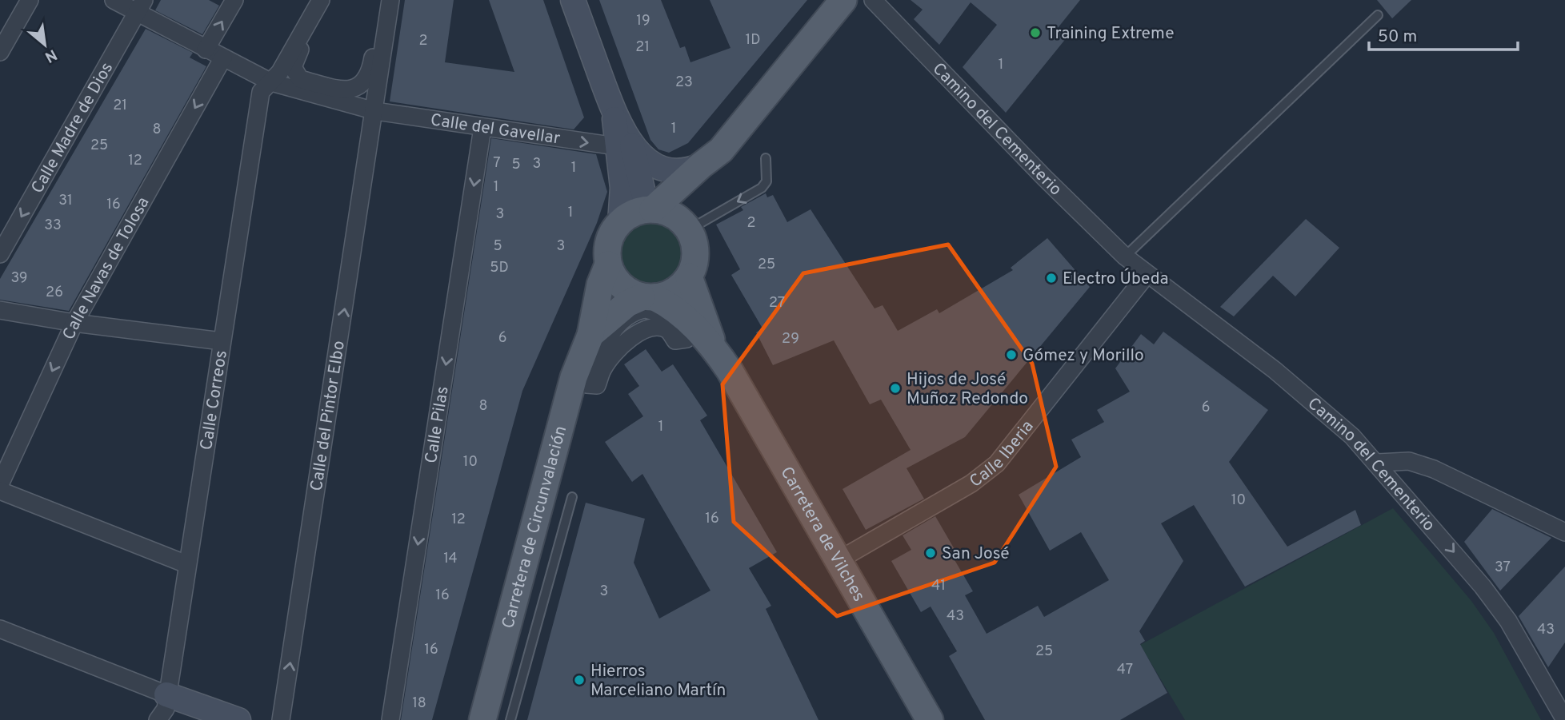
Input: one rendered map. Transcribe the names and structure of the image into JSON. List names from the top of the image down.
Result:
{
  "streets": {
    "main road": ["Carretera de Circunvalación", "Carretera de Vilches"],
    "street": [
      "Calle Madre de Dios",
      "Camino del Cementerio",
      "Calle del Gavellar",
      "Calle Navas de Tolosa",
      "Calle Correos",
      "Calle del Pintor Elbo",
      "Calle Pilas",
      "Calle Iberia"
    ]
  },
  "crossings": [
    ["Calle Madre de Dios", "Calle del Gavellar"],
    ["Camino del Cementerio", "Calle Iberia"],
    ["Calle del Gavellar", "Calle Navas de Tolosa"],
    ["Calle del Gavellar", "Calle Correos"],
    ["Calle del Gavellar", "Calle del Pintor Elbo"],
    ["Calle del Gavellar", "Calle Pilas"],
    ["Calle Iberia", "Carretera de Vilches"],
    ["Carretera de Circunvalación", "Carretera de Vilches"]
  ],
  "one_way": [
    "Calle Madre de Dios",
    "Calle Navas de Tolosa",
    "Calle del Pintor Elbo",
    "Calle Pilas"
  ],
  "places": [
    "Training Extreme",
    "Electro Úbeda",
    "Gómez y Morillo",
    "Hijos de José Muñoz Redondo",
    "San José",
    "Hierros Marceliano Martín"
  ],
  "house_numbers": [
    "19",
    "1D",
    "2",
    "21",
    "1",
    "23",
    "21",
    "1",
    "8",
    "25",
    "12",
    "7",
    "3",
    "5",
    "1",
    "1",
    "31",
    "16",
    "1",
    "3",
    "2",
    "33",
    "5",
    "3",
    "25",
    "5D",
    "39",
    "26",
    "27",
    "6",
    "29",
    "8",
    "6",
    "1",
    "10",
    "10",
    "16",
    "12",
    "14",
    "37",
    "41",
    "3",
    "16",
    "43",
    "43",
    "16",
    "25",
    "47",
    "18"
  ],
  "scale_bar": "50 m",
  "north": "bottom right"
}
